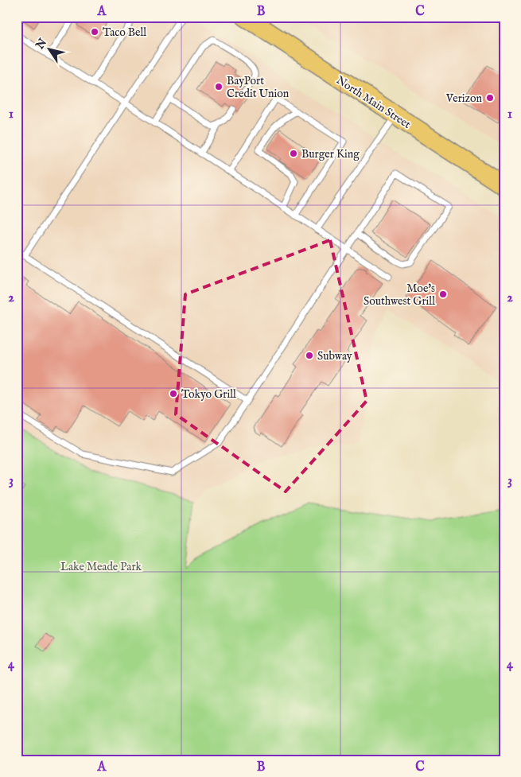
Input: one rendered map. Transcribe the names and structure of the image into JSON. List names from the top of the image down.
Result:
{
  "streets": {
    "main road": ["North Main Street"]
  },
  "parks": ["Lake Meade Park"],
  "places": [
    "Taco Bell",
    "BayPort Credit Union",
    "Verizon",
    "Burger King",
    "Moe's Southwest Grill",
    "Subway",
    "Tokyo Grill"
  ],
  "north": "top left",
  "grid": {
    "columns": ["A", "B", "C"],
    "rows": [
      "1",
      "2",
      "3",
      "4"
    ]
  }
}
